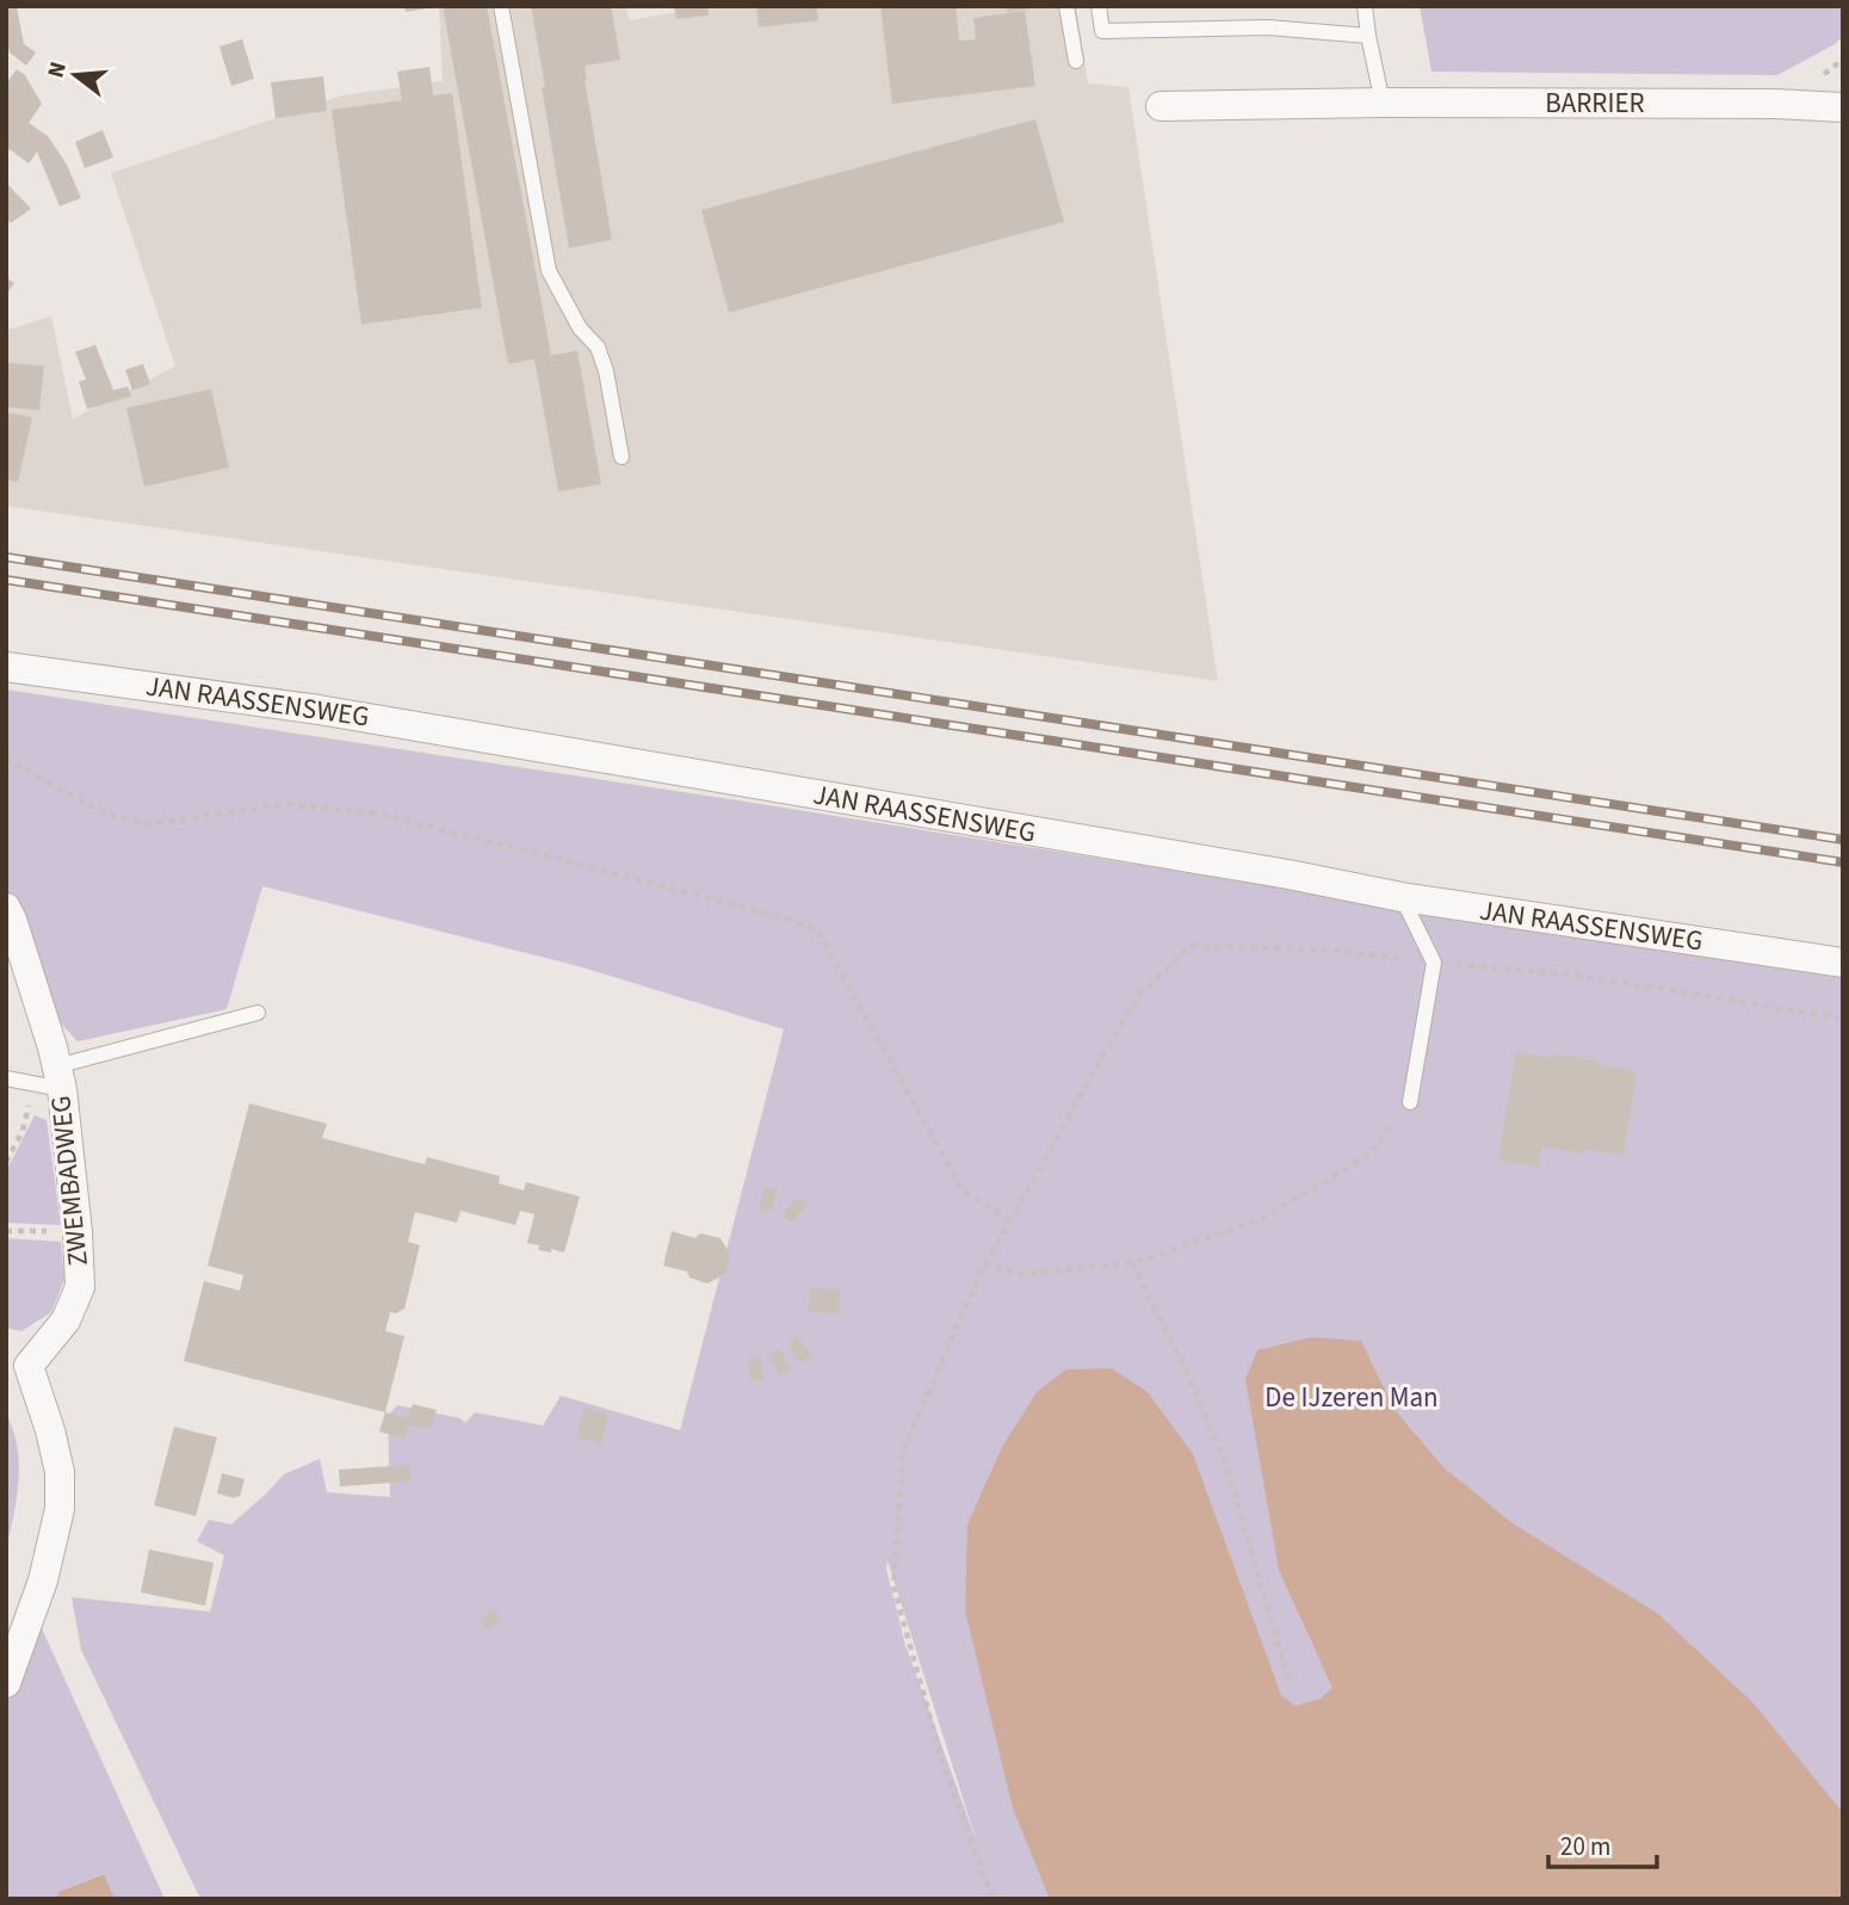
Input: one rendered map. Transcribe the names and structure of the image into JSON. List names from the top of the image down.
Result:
{
  "streets": {
    "street": ["BARRIER", "JAN RAASSENSWEG", "ZWEMBADWEG"]
  },
  "parks": ["De IJzeren Man"],
  "scale_bar": "20 m",
  "north": "left"
}
